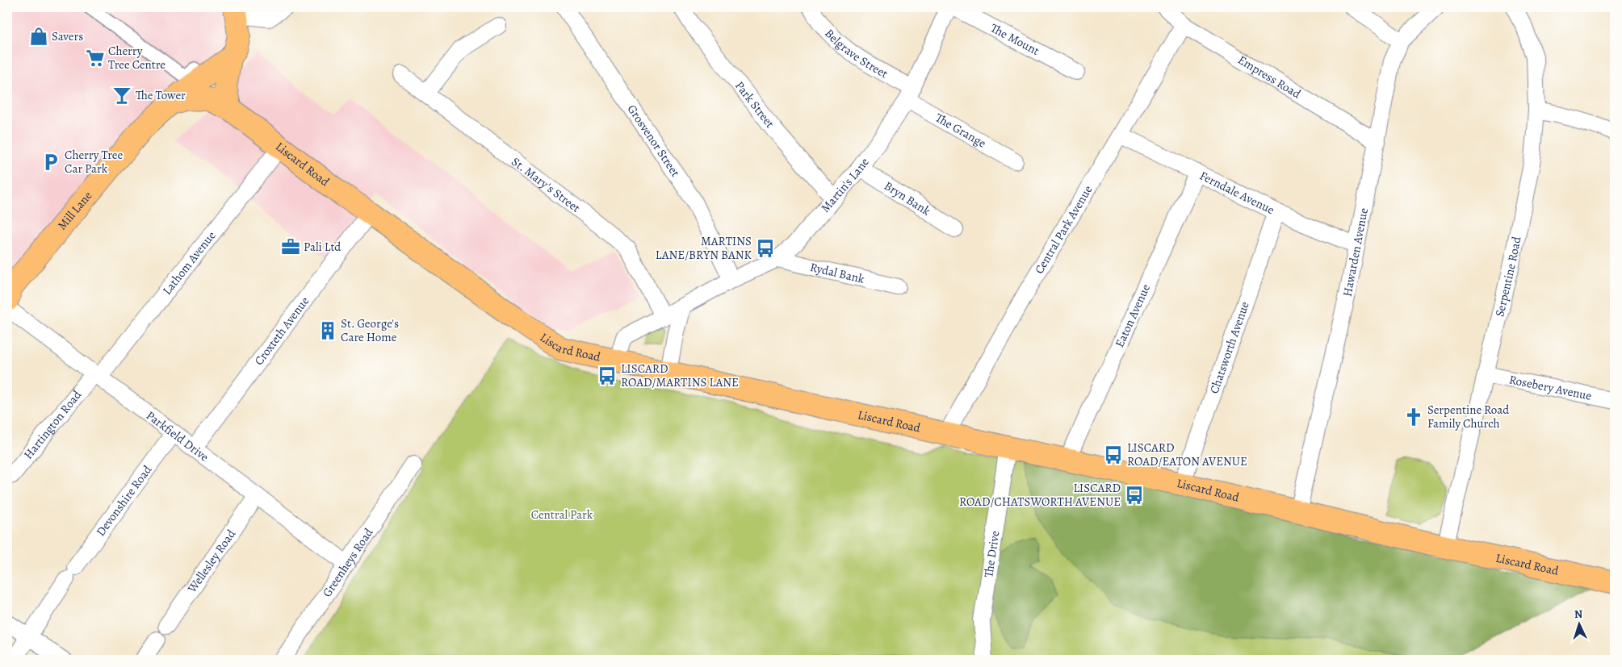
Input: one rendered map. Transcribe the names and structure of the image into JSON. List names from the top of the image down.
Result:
{
  "streets": {
    "main road": ["Liscard Road", "Mill Lane"],
    "street": [
      "The Mount",
      "Belgrave Street",
      "Empress Road",
      "Park Street",
      "The Grange",
      "Grosvenor Street",
      "St. Mary's Street",
      "Martin's Lane",
      "Ferndale Avenue",
      "Bryn Bank",
      "Central Park Avenue",
      "Hawarden Avenue",
      "Lathom Avenue",
      "Rydal Bank",
      "Serpentine Road",
      "Eaton Avenue",
      "Croxteth Avenue",
      "Chatsworth Avenue",
      "Rosebery Avenue",
      "Hartington Road",
      "Parkfield Drive",
      "Devonshire Road",
      "The Drive",
      "Wellesley Road",
      "Greenheys Road"
    ]
  },
  "crossings": [
    ["Belgrave Street", "The Grange"],
    ["Belgrave Street", "Martin's Lane"],
    ["Empress Road", "Central Park Avenue"],
    ["Empress Road", "Hawarden Avenue"],
    ["Park Street", "Martin's Lane"],
    ["The Grange", "Martin's Lane"],
    ["Grosvenor Street", "Martin's Lane"],
    ["Liscard Road", "Martin's Lane"],
    ["Liscard Road", "Mill Lane"],
    ["Liscard Road", "Central Park Avenue"],
    ["Liscard Road", "Hawarden Avenue"],
    ["Liscard Road", "Lathom Avenue"],
    ["Liscard Road", "Serpentine Road"],
    ["Liscard Road", "Eaton Avenue"],
    ["Liscard Road", "Croxteth Avenue"],
    ["Liscard Road", "Chatsworth Avenue"],
    ["Liscard Road", "The Drive"],
    ["St. Mary's Street", "Martin's Lane"],
    ["Martin's Lane", "Bryn Bank"],
    ["Martin's Lane", "Rydal Bank"],
    ["Ferndale Avenue", "Central Park Avenue"],
    ["Ferndale Avenue", "Hawarden Avenue"],
    ["Ferndale Avenue", "Eaton Avenue"],
    ["Ferndale Avenue", "Chatsworth Avenue"],
    ["Mill Lane", "Parkfield Drive"],
    ["Lathom Avenue", "Hartington Road"],
    ["Lathom Avenue", "Parkfield Drive"],
    ["Serpentine Road", "Rosebery Avenue"],
    ["Croxteth Avenue", "Parkfield Drive"],
    ["Hartington Road", "Parkfield Drive"],
    ["Parkfield Drive", "Devonshire Road"],
    ["Parkfield Drive", "Wellesley Road"],
    ["Parkfield Drive", "Greenheys Road"]
  ],
  "parks": ["Central Park"],
  "places": {
    "shop": ["Savers"],
    "supermarket": ["Cherry Tree Centre"],
    "bar": ["The Tower"],
    "parking": ["Cherry Tree Car Park"],
    "office": ["Pali Ltd"],
    "bus stop": [
      "MARTINS LANE/BRYN BANK",
      "LISCARD ROAD/MARTINS LANE",
      "LISCARD ROAD/EATON AVENUE",
      "LISCARD ROAD/CHATSWORTH AVENUE"
    ],
    "building": ["St. George's Care Home"],
    "church": ["Serpentine Road Family Church"]
  },
  "north": "top"
}
